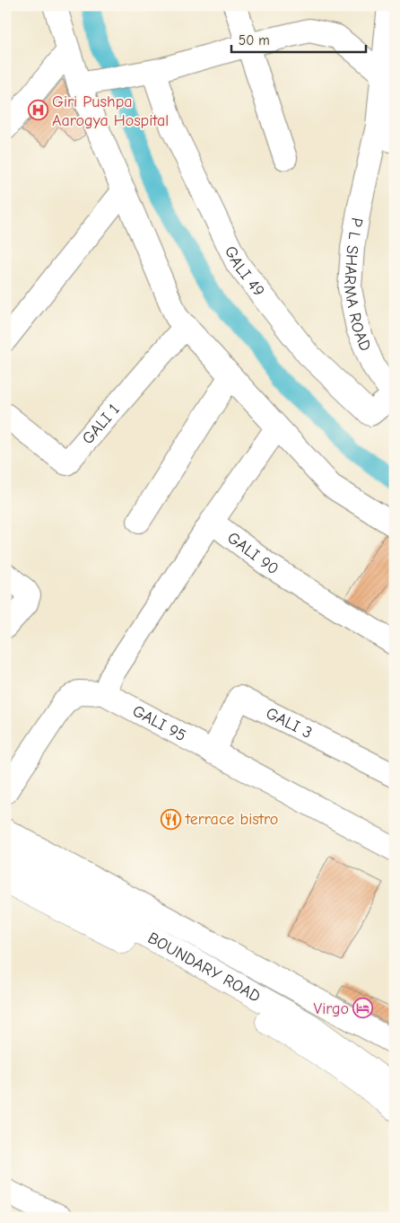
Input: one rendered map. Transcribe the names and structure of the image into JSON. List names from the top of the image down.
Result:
{
  "streets": {
    "main road": ["BOUNDARY ROAD"],
    "street": [
      "GALI 49",
      "P L SHARMA ROAD",
      "GALI 1",
      "GALI 90",
      "GALI 3",
      "GALI 95"
    ]
  },
  "crossings": [
    ["GALI 49", "P L SHARMA ROAD"],
    ["GALI 3", "GALI 95"]
  ],
  "places": {
    "hospital": ["Giri Pushpa Aarogya Hospital"],
    "restaurant": ["terrace bistro"],
    "hotel": ["Virgo"]
  },
  "scale_bar": "50 m"
}
